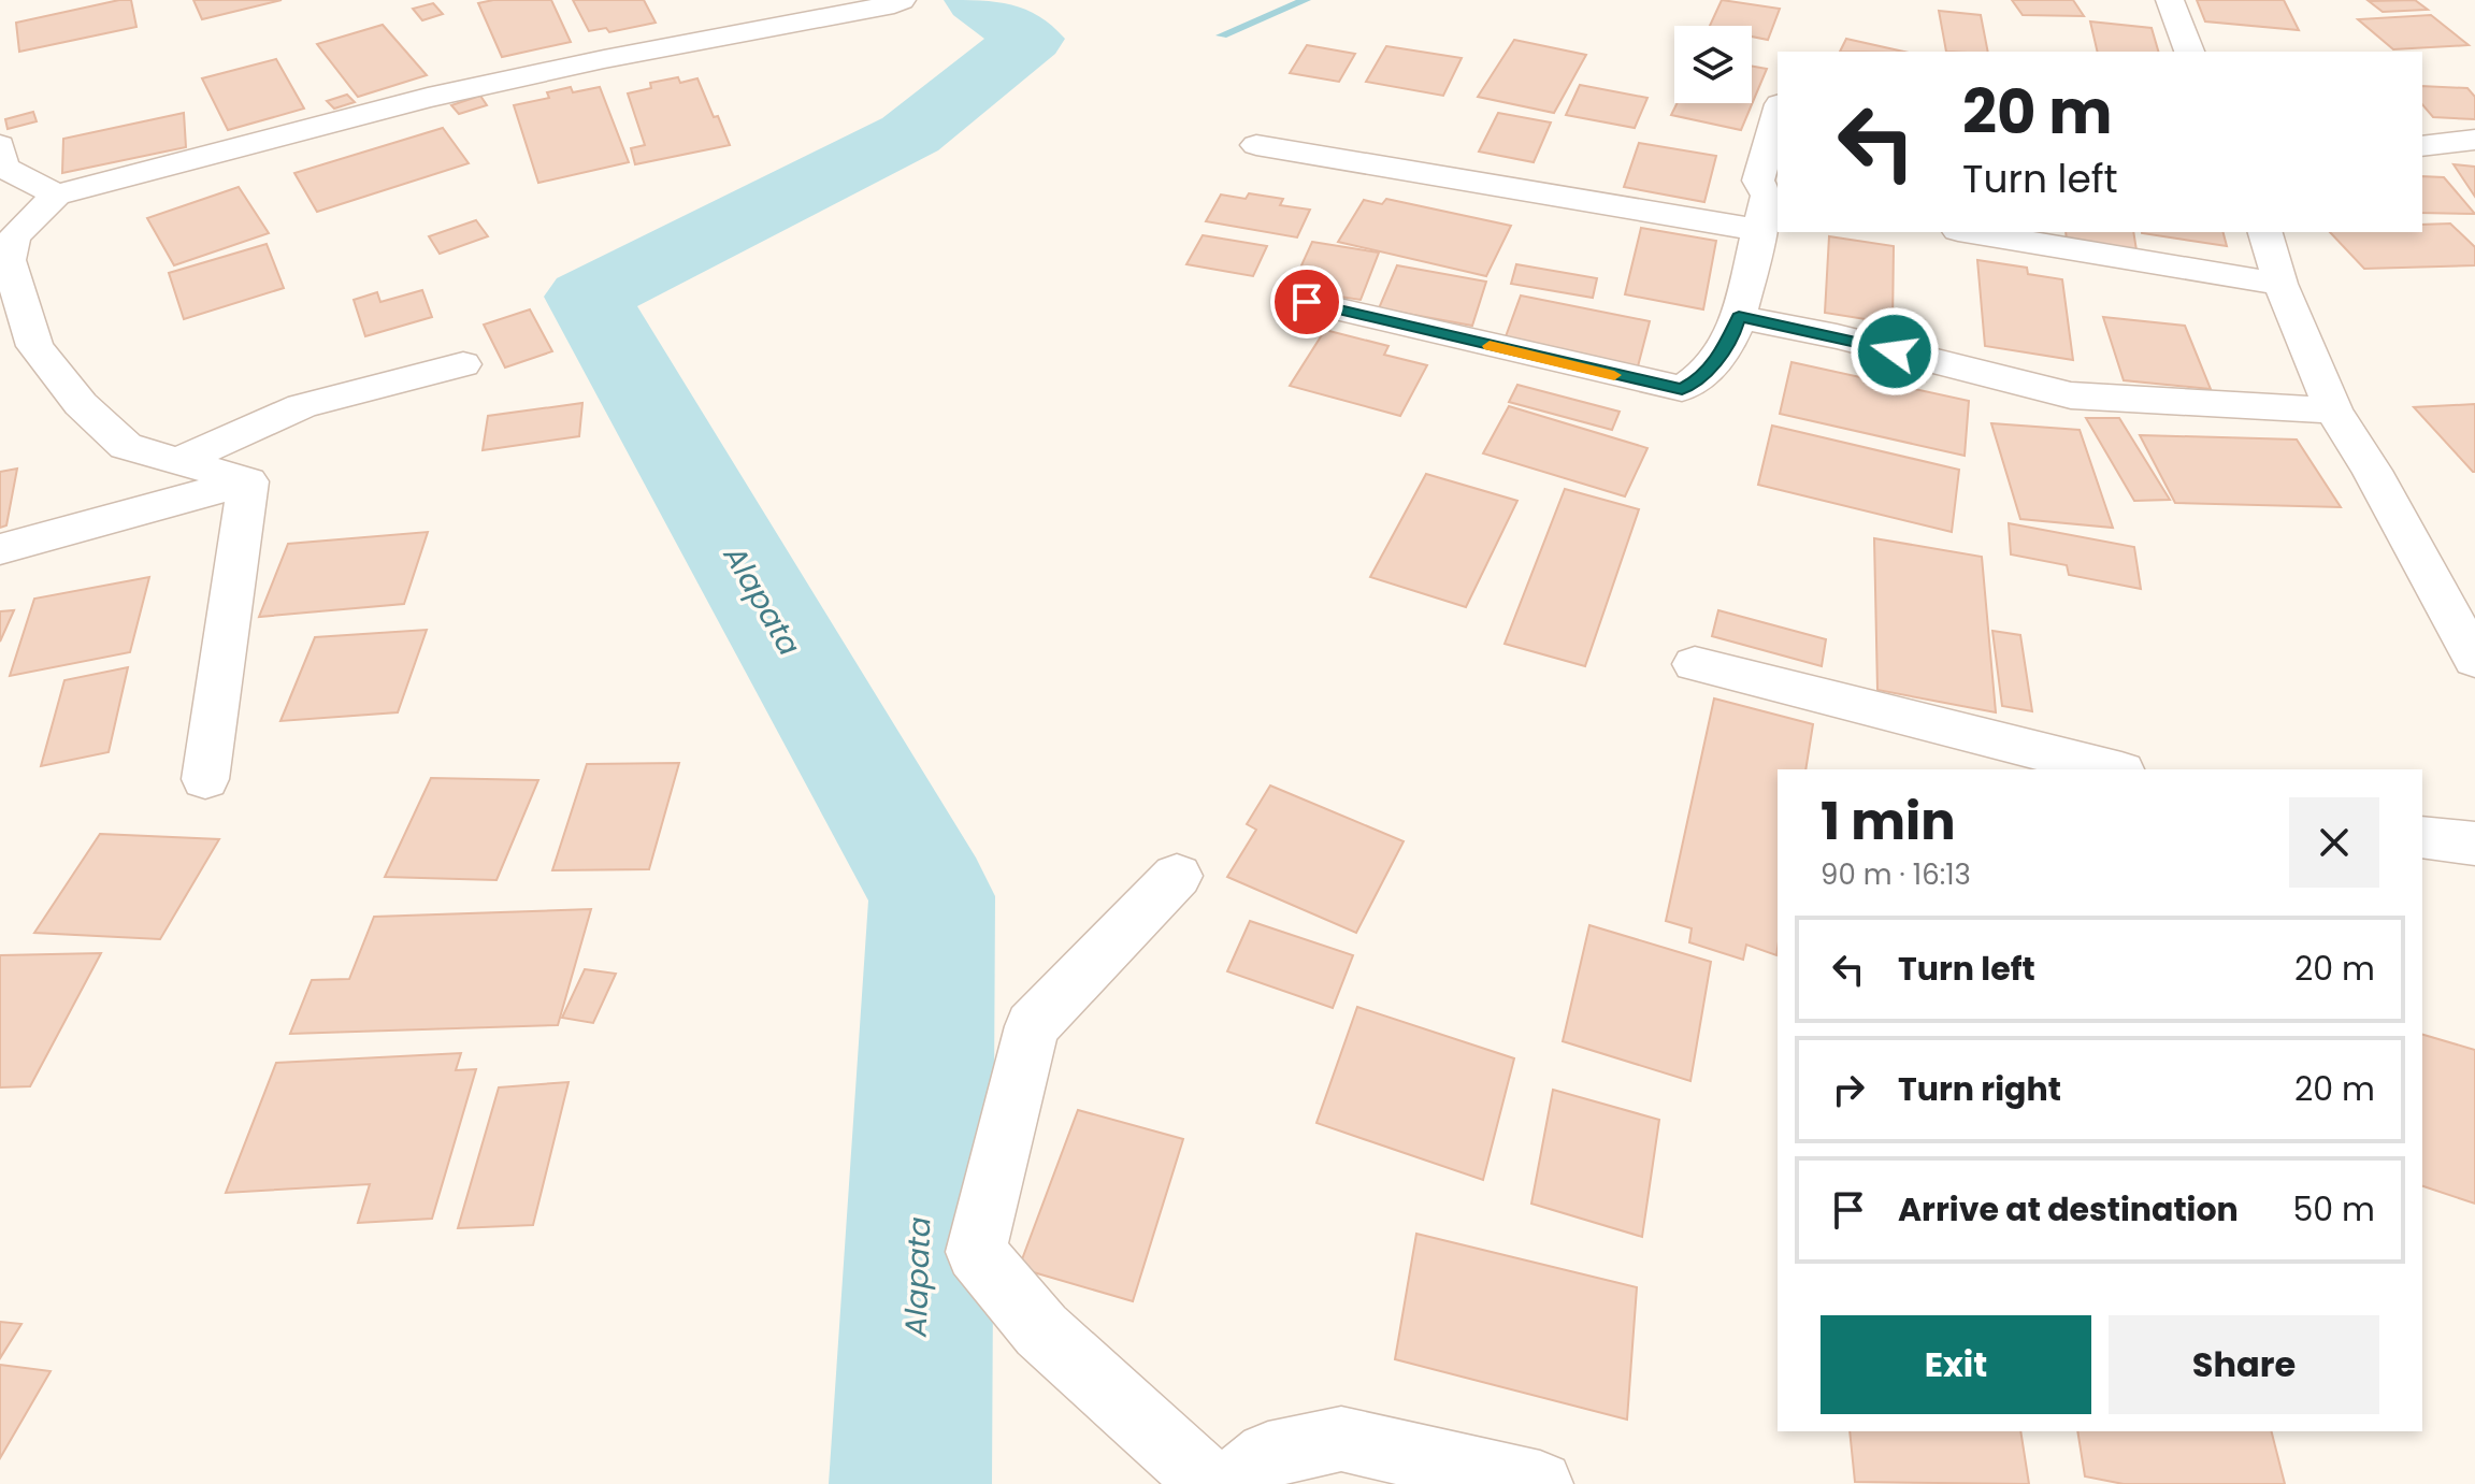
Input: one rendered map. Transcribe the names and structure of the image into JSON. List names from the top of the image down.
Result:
{
  "water": ["Alapata"],
  "page": {
    "turn": ["20 m", "Turn left"],
    "heading": ["1 min", "90 m · 16:13"],
    "list": [
      {
        "name": "Turn left",
        "value": "20 m"
      },
      {
        "name": "Turn right",
        "value": "20 m"
      },
      {
        "name": "Arrive at destination",
        "value": "50 m"
      }
    ],
    "buttons": ["Exit", "Share"]
  }
}
